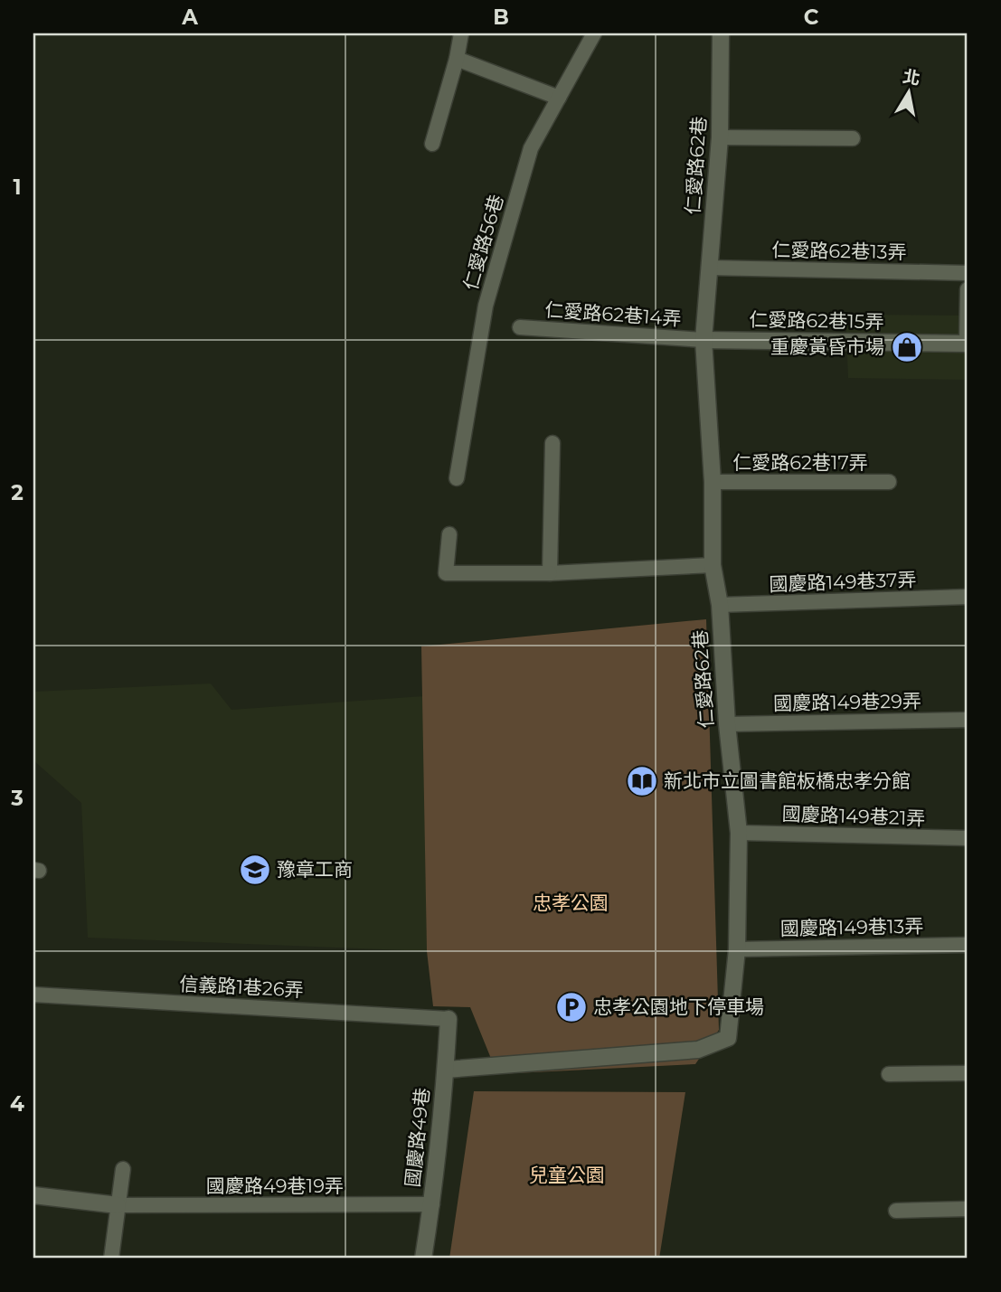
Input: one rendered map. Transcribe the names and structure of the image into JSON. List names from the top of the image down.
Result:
{
  "streets": {
    "street": ["仁愛路62巷", "仁愛路62巷15弄", "國慶路49巷"],
    "lane": [
      "仁愛路56巷",
      "仁愛路62巷13弄",
      "仁愛路62巷14弄",
      "仁愛路62巷17弄",
      "國慶路149巷37弄",
      "國慶路149巷29弄",
      "國慶路149巷21弄",
      "國慶路149巷13弄",
      "信義路1巷26弄",
      "國慶路49巷19弄"
    ]
  },
  "crossings": [
    ["仁愛路62巷", "仁愛路62巷13弄"],
    ["仁愛路62巷", "仁愛路62巷14弄"],
    ["仁愛路62巷", "仁愛路62巷15弄"],
    ["仁愛路62巷", "仁愛路62巷17弄"],
    ["仁愛路62巷", "國慶路149巷37弄"],
    ["仁愛路62巷", "國慶路149巷29弄"],
    ["仁愛路62巷", "國慶路149巷21弄"],
    ["仁愛路62巷", "國慶路149巷13弄"],
    ["仁愛路62巷", "國慶路49巷"],
    ["仁愛路62巷14弄", "仁愛路62巷15弄"],
    ["信義路1巷26弄", "國慶路49巷"],
    ["國慶路49巷", "國慶路49巷19弄"]
  ],
  "parks": ["忠孝公園", "兒童公園"],
  "places": {
    "shop": ["重慶黃昏市場"],
    "library": ["新北市立圖書館板橋忠孝分館"],
    "school or university": ["豫章工商"],
    "parking": ["忠孝公園地下停車場"]
  },
  "north": "top",
  "grid": {
    "columns": ["A", "B", "C"],
    "rows": [
      "1",
      "2",
      "3",
      "4"
    ]
  }
}
